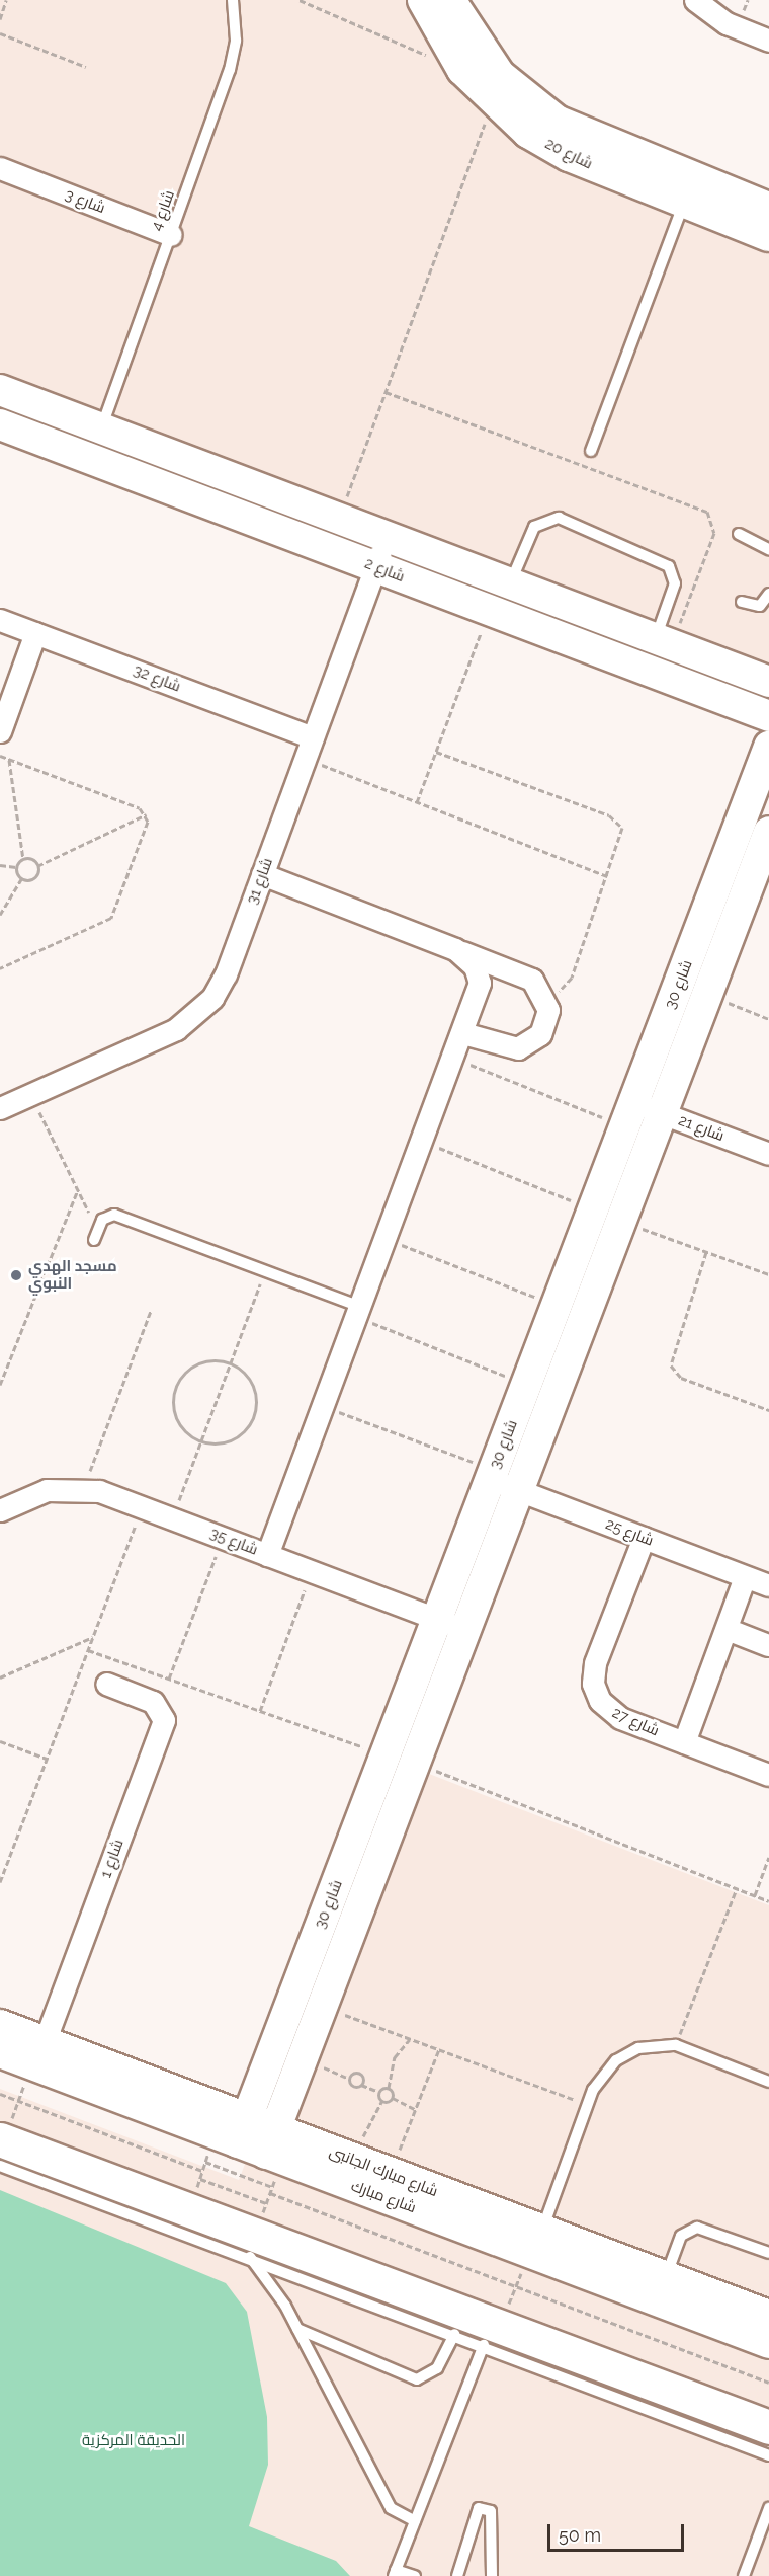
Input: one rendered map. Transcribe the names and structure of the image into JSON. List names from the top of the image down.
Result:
{
  "streets": {
    "main road": ["شارع مبارك"],
    "street": [
      "شارع 20",
      "شارع 3",
      "شارع 2",
      "شارع 32",
      "شارع 31",
      "شارع 30",
      "شارع 21",
      "شارع 25",
      "شارع 35",
      "شارع 27",
      "شارع 1",
      "شارع مبارك الجانبى"
    ],
    "lane": ["شارع 4"]
  },
  "crossings": [
    ["شارع 3", "شارع 4"],
    ["شارع 2", "شارع 31"],
    ["شارع 32", "شارع 31"],
    ["شارع 30", "شارع 21"],
    ["شارع 30", "شارع 25"],
    ["شارع 30", "شارع 35"],
    ["شارع 30", "شارع مبارك الجانبى"],
    ["شارع 30", "شارع مبارك"],
    ["شارع 25", "شارع 27"],
    ["شارع 1", "شارع مبارك"],
    ["شارع مبارك الجانبى", "شارع مبارك"]
  ],
  "parks": ["الحديقة المركزية"],
  "places": ["مسجد الهدي النبوي"],
  "scale_bar": "50 m"
}
